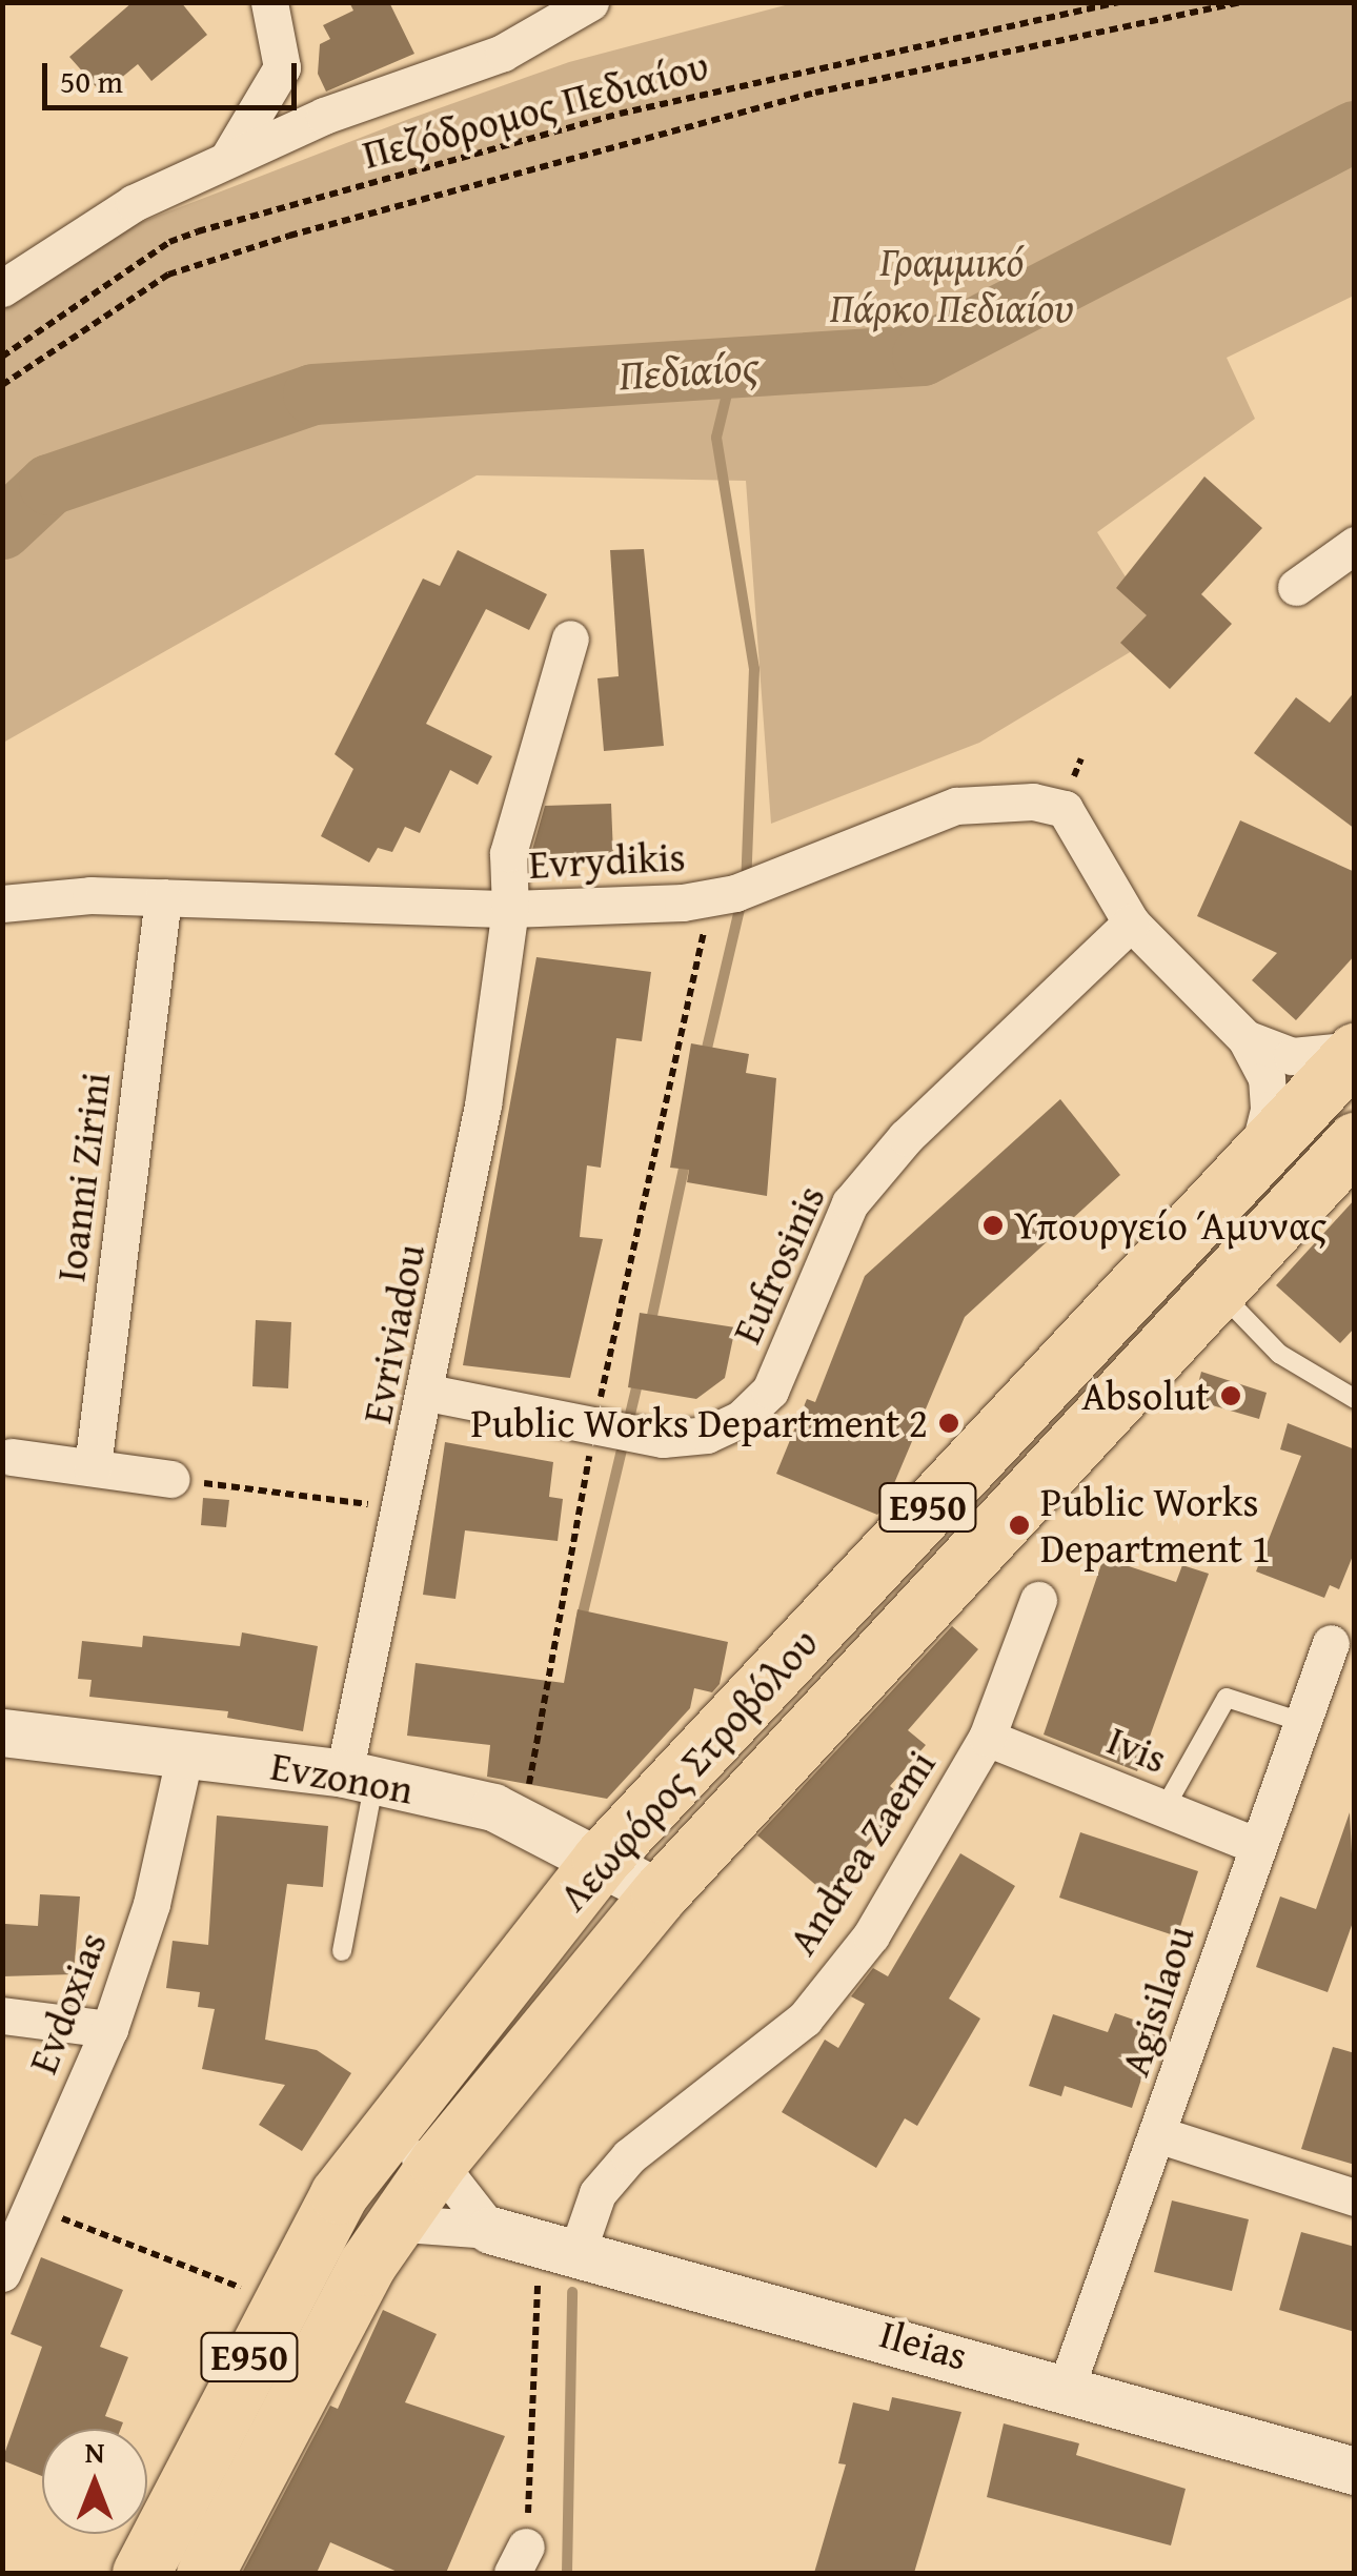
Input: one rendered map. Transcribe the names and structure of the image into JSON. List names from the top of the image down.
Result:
{
  "streets": {
    "main road": ["E950", "Λεωφόρος Στροβόλου"],
    "street": [
      "Evrydikis",
      "Ioanni Zirini",
      "Eufrosinis",
      "Evriviadou",
      "Ivis",
      "Evzonon",
      "Andrea Zaemi",
      "Agisilaou",
      "Evdoxias",
      "Ileias"
    ],
    "path": ["Πεζόδρομος Πεδιαίου"]
  },
  "crossings": [
    ["Evrydikis", "Ioanni Zirini"],
    ["Evrydikis", "Eufrosinis"],
    ["Evrydikis", "Evriviadou"],
    ["Eufrosinis", "Evriviadou"],
    ["Evriviadou", "Evzonon"],
    ["Ivis", "Andrea Zaemi"],
    ["Ivis", "Agisilaou"],
    ["Λεωφόρος Στροβόλου", "Evzonon"],
    ["Λεωφόρος Στροβόλου", "Ileias"],
    ["Evzonon", "Evdoxias"],
    ["Andrea Zaemi", "Ileias"],
    ["Agisilaou", "Ileias"]
  ],
  "water": ["Πεδιαίος"],
  "parks": ["Γραμμικό Πάρκο Πεδιαίου"],
  "places": [
    "Υπουργείο Άμυνας",
    "Absolut",
    "Public Works Department 2",
    "Public Works Department 1"
  ],
  "scale_bar": "50 m",
  "north": "top"
}
